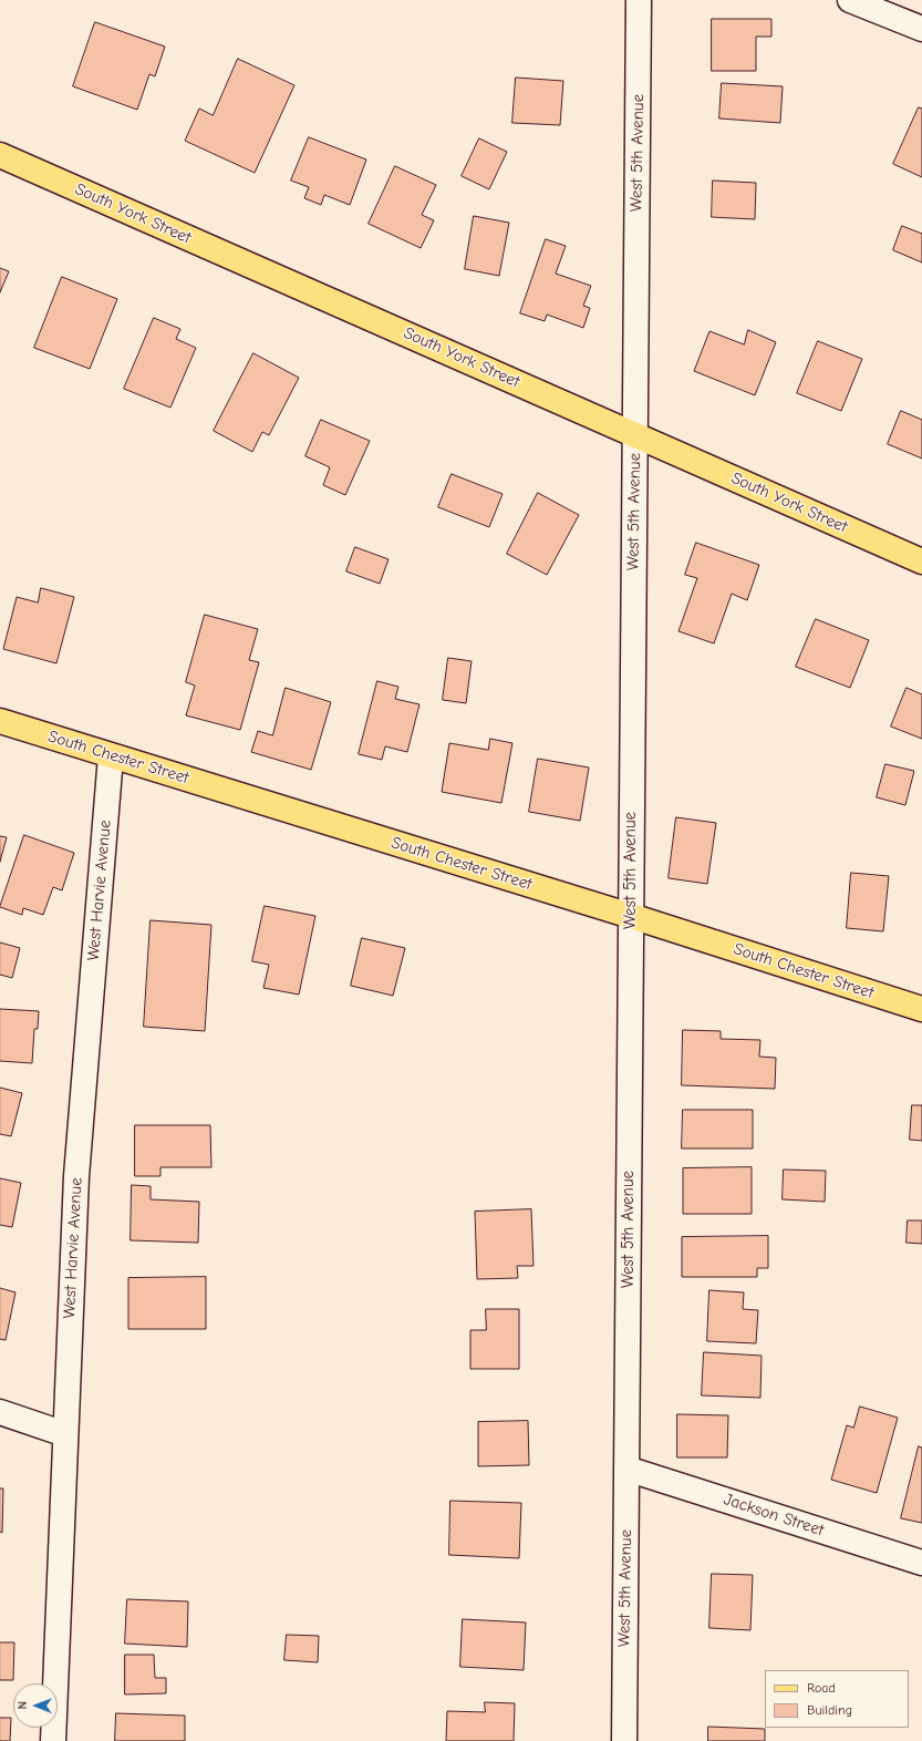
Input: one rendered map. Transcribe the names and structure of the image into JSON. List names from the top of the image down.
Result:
{
  "streets": {
    "main road": ["South York Street", "South Chester Street"],
    "street": ["West 5th Avenue", "West Harvie Avenue", "Jackson Street"]
  },
  "crossings": [
    ["West 5th Avenue", "South York Street"],
    ["West 5th Avenue", "South Chester Street"],
    ["West 5th Avenue", "Jackson Street"],
    ["South Chester Street", "West Harvie Avenue"]
  ],
  "legend": ["Road", "Building"],
  "north": "left"
}
